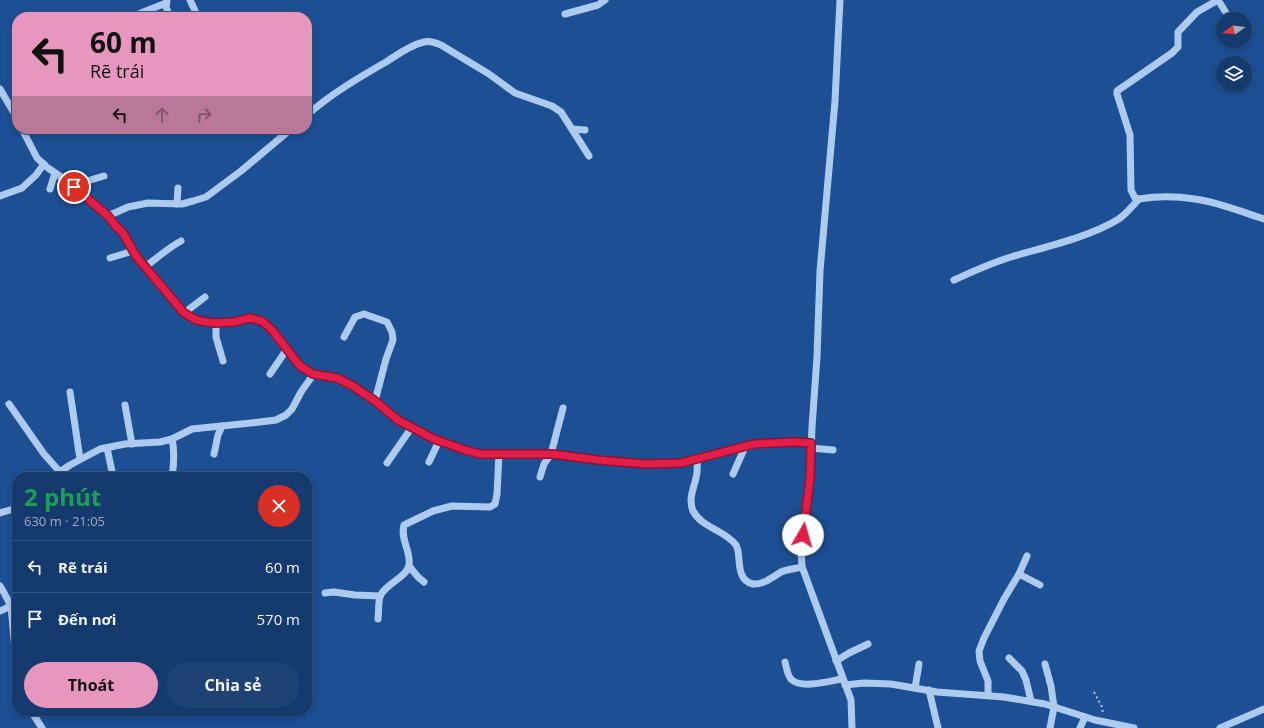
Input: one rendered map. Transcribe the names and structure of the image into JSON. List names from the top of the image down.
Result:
{
  "north": "left",
  "page": {
    "turn": ["60 m", "Rẽ trái"],
    "heading": ["2 phút", "630 m · 21:05"],
    "list": [
      {
        "name": "Rẽ trái",
        "value": "60 m"
      },
      {
        "name": "Đến nơi",
        "value": "570 m"
      }
    ],
    "buttons": ["Thoát", "Chia sẻ"]
  }
}
